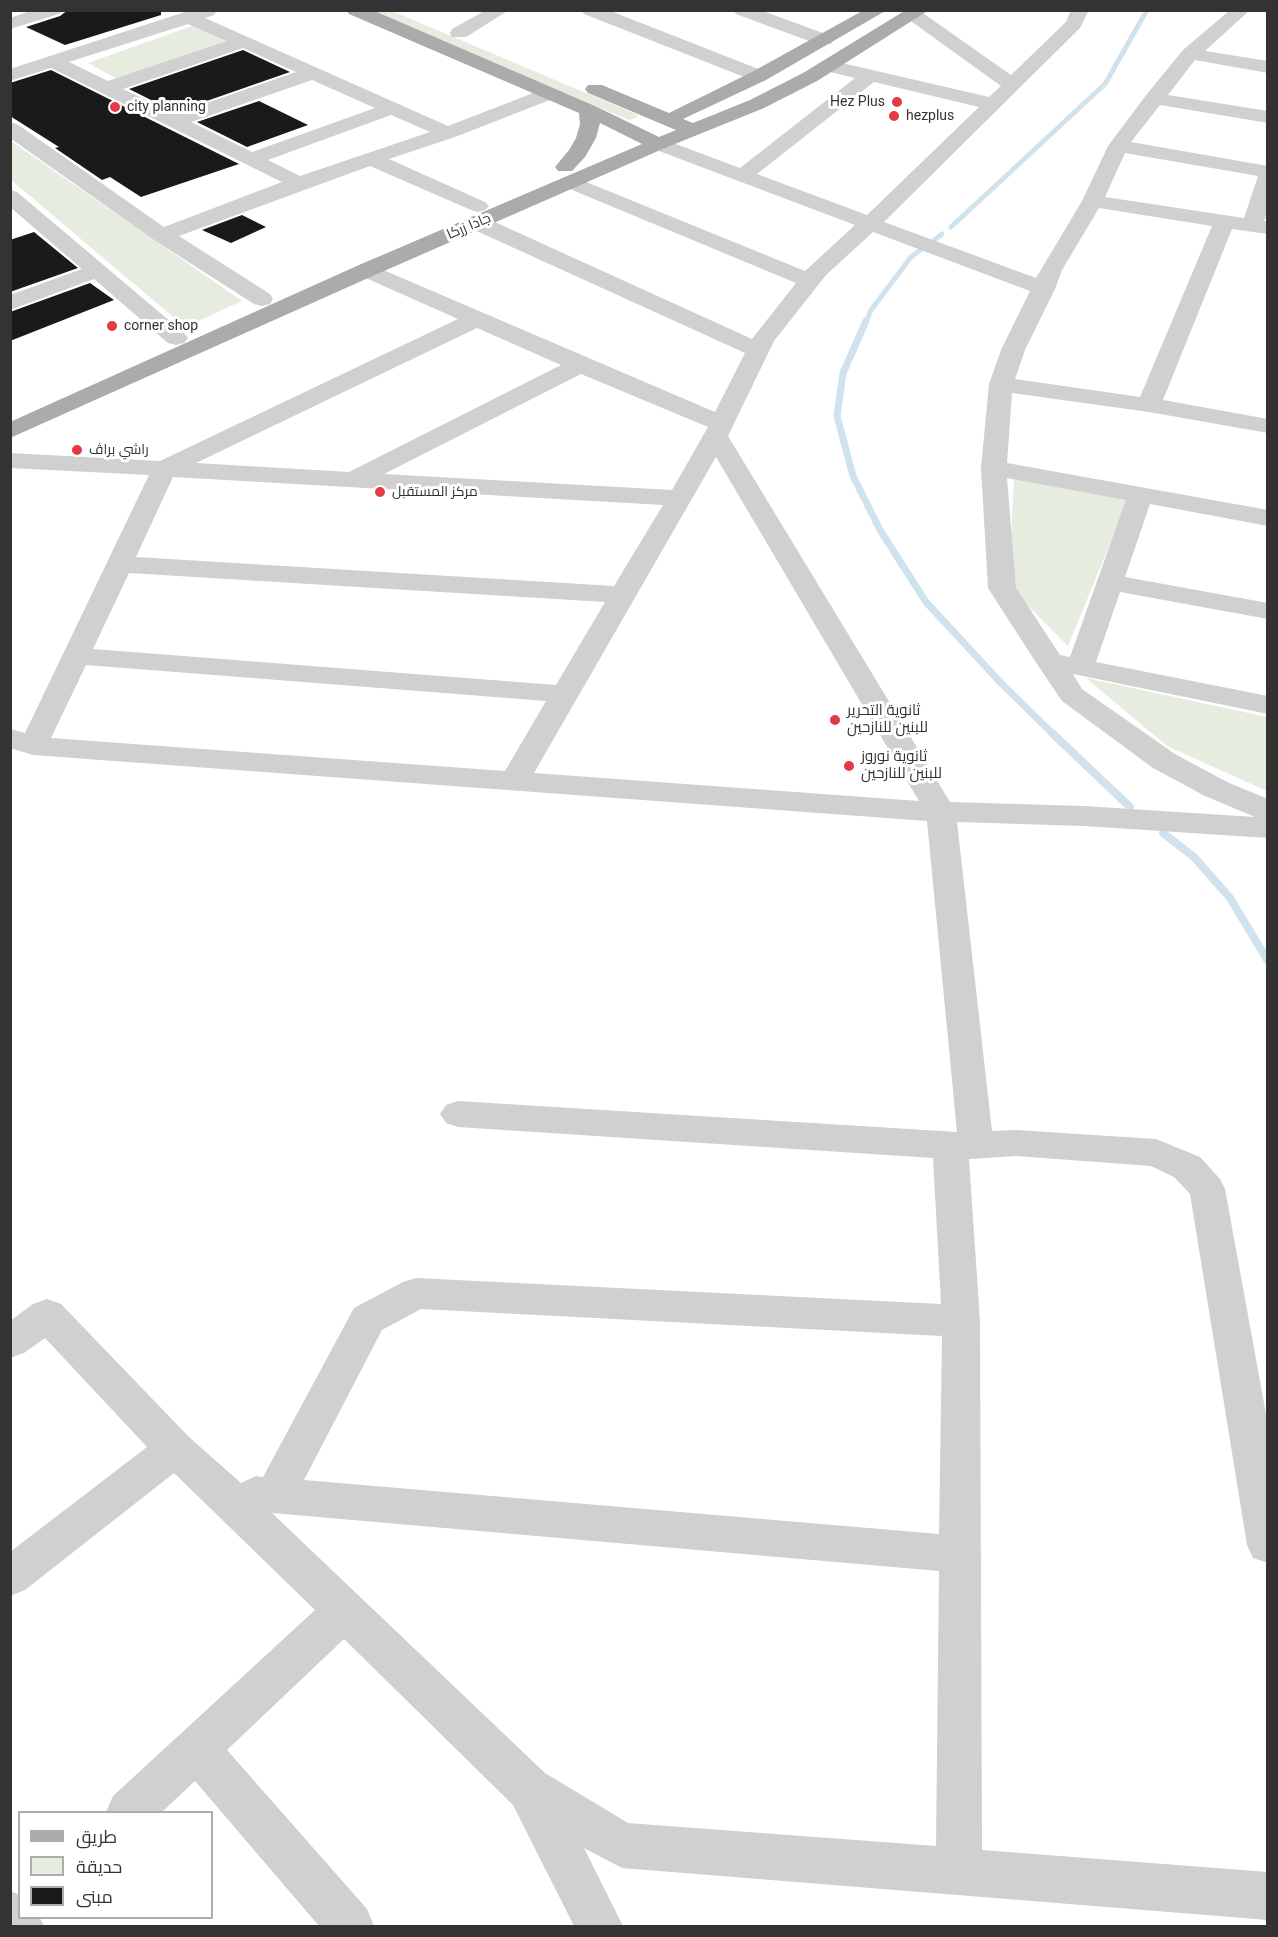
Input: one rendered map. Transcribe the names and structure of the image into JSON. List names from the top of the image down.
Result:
{
  "streets": {
    "main road": ["جادا زرکا"]
  },
  "places": [
    "Hez Plus",
    "city planning",
    "hezplus",
    "corner shop",
    "راشي براڤ",
    "مركز المستقبل",
    "ثانوية التحرير للبنين للنازحين",
    "ثانوية نوروز للبنين للنازحين"
  ],
  "legend": ["طريق", "حديقة", "مبنى"]
}
